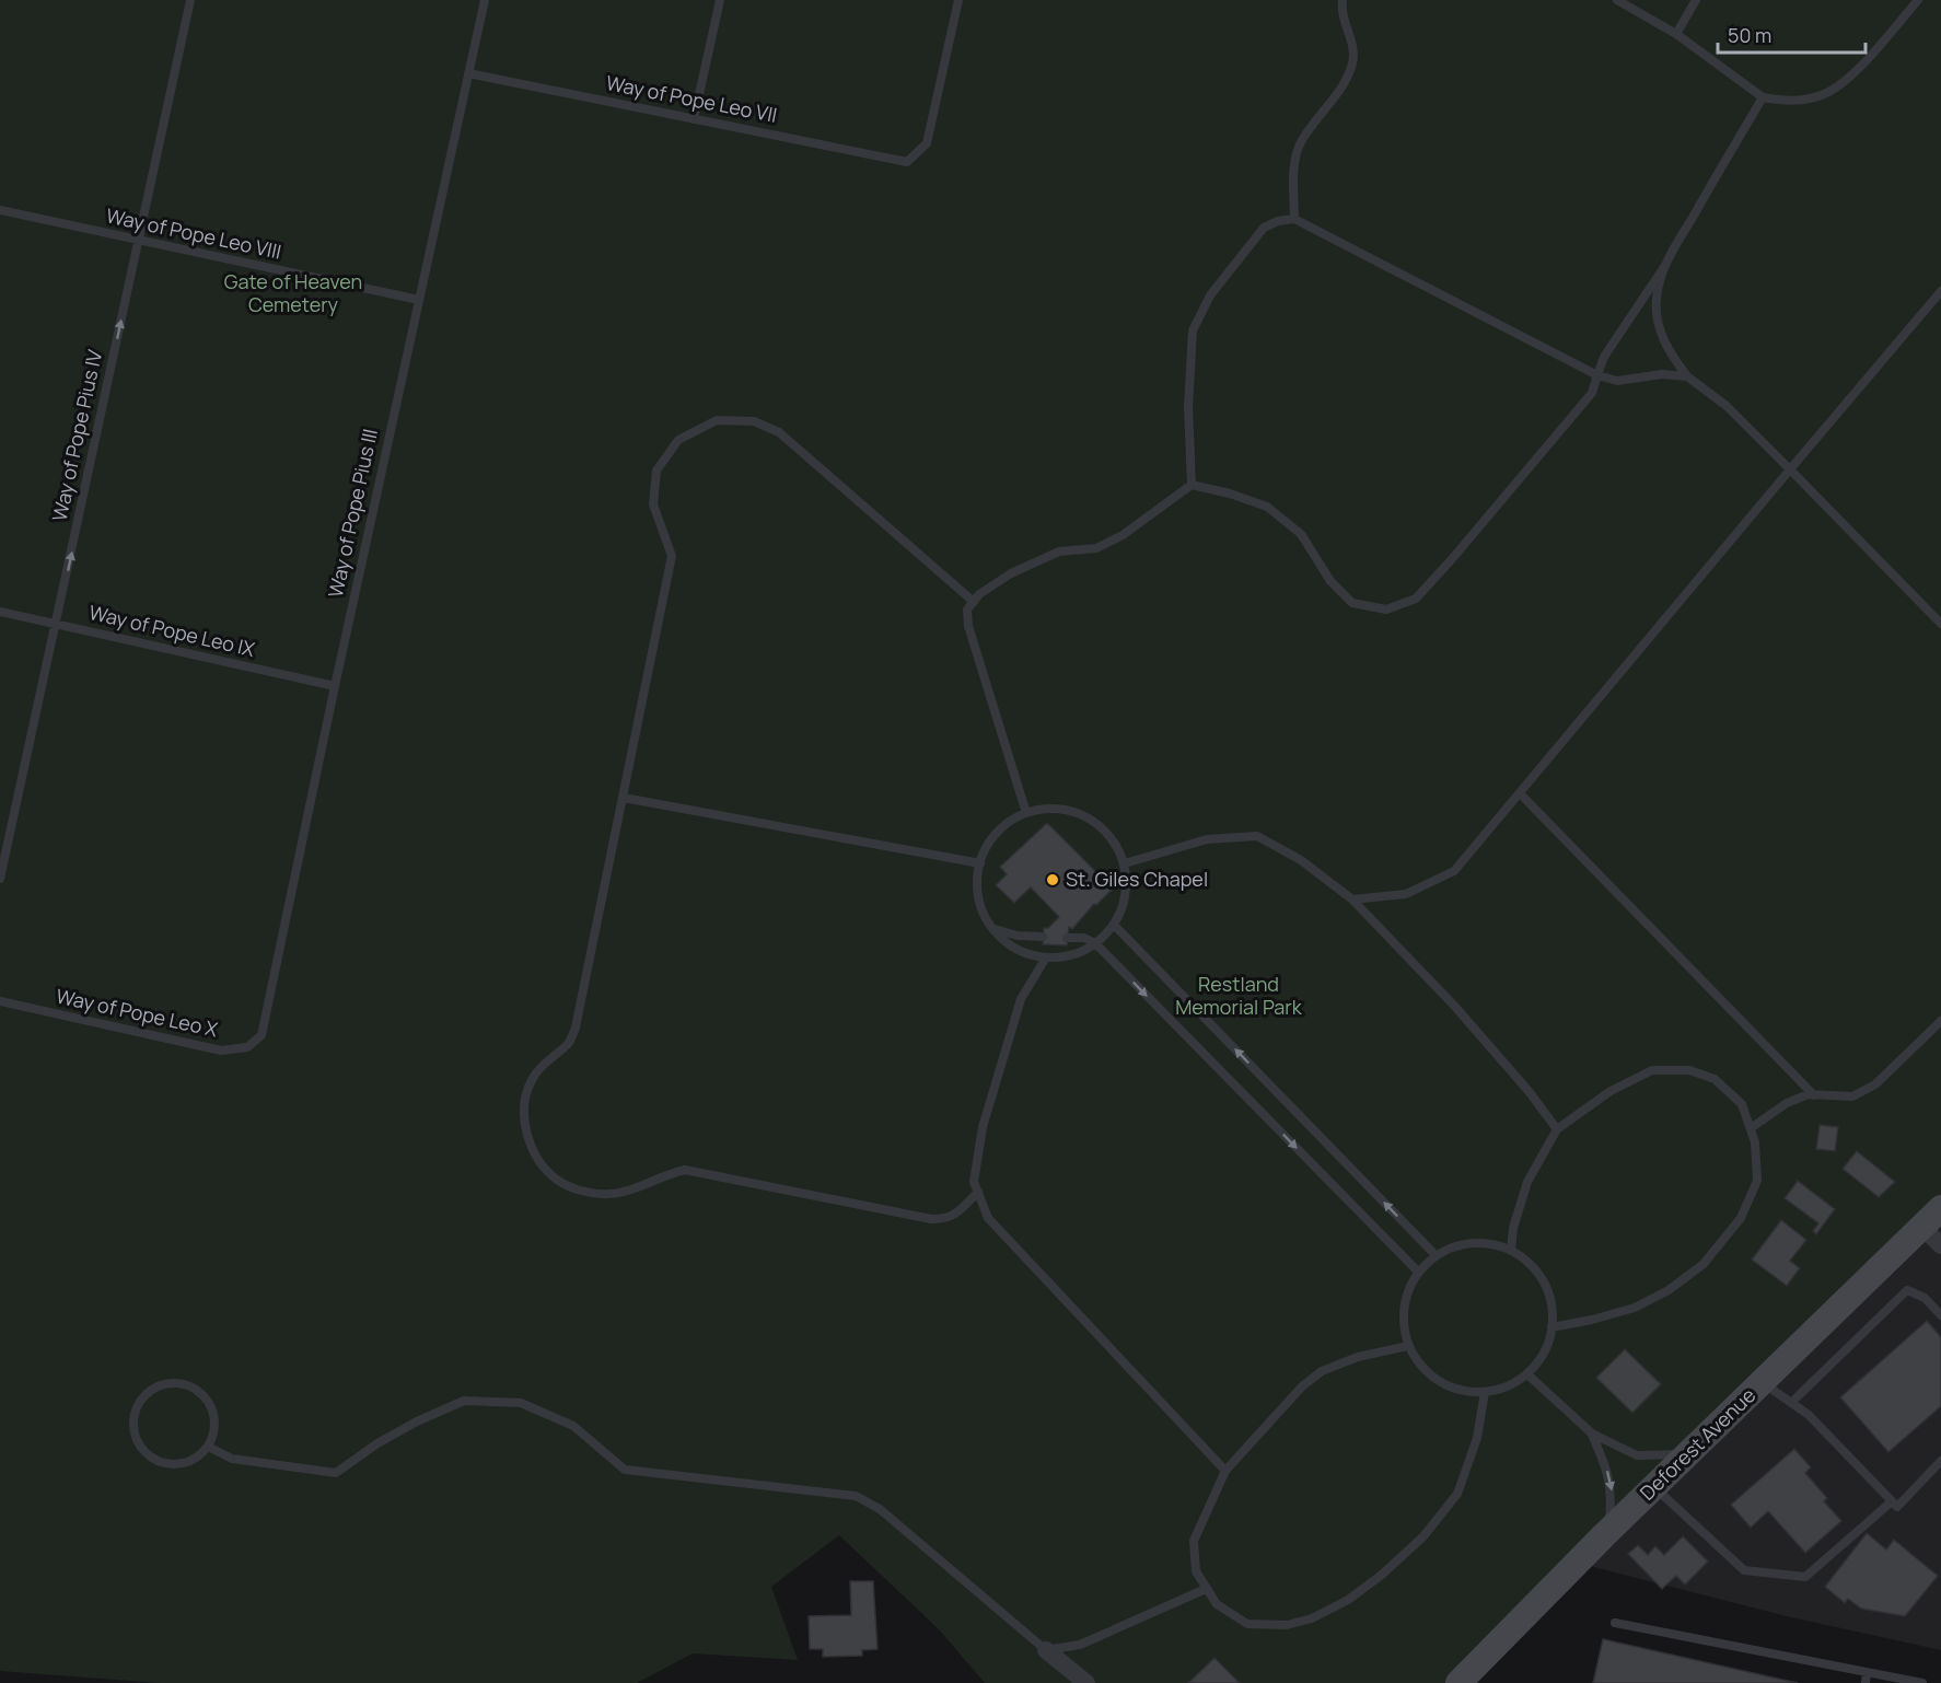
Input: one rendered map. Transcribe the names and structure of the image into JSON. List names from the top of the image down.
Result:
{
  "streets": {
    "street": ["Deforest Avenue"],
    "lane": [
      "Way of Pope Leo VII",
      "Way of Pope Leo VIII",
      "Way of Pope Pius IV",
      "Way of Pope Pius III",
      "Way of Pope Leo IX",
      "Way of Pope Leo X"
    ]
  },
  "crossings": [
    ["Way of Pope Leo VII", "Way of Pope Pius III"],
    ["Way of Pope Leo VIII", "Way of Pope Pius IV"],
    ["Way of Pope Leo VIII", "Way of Pope Pius III"],
    ["Way of Pope Pius IV", "Way of Pope Leo IX"],
    ["Way of Pope Pius III", "Way of Pope Leo IX"],
    ["Way of Pope Pius III", "Way of Pope Leo X"]
  ],
  "one_way": ["Way of Pope Pius IV"],
  "parks": ["Gate of Heaven Cemetery", "Restland Memorial Park"],
  "places": ["St. Giles Chapel"],
  "scale_bar": "50 m"
}
